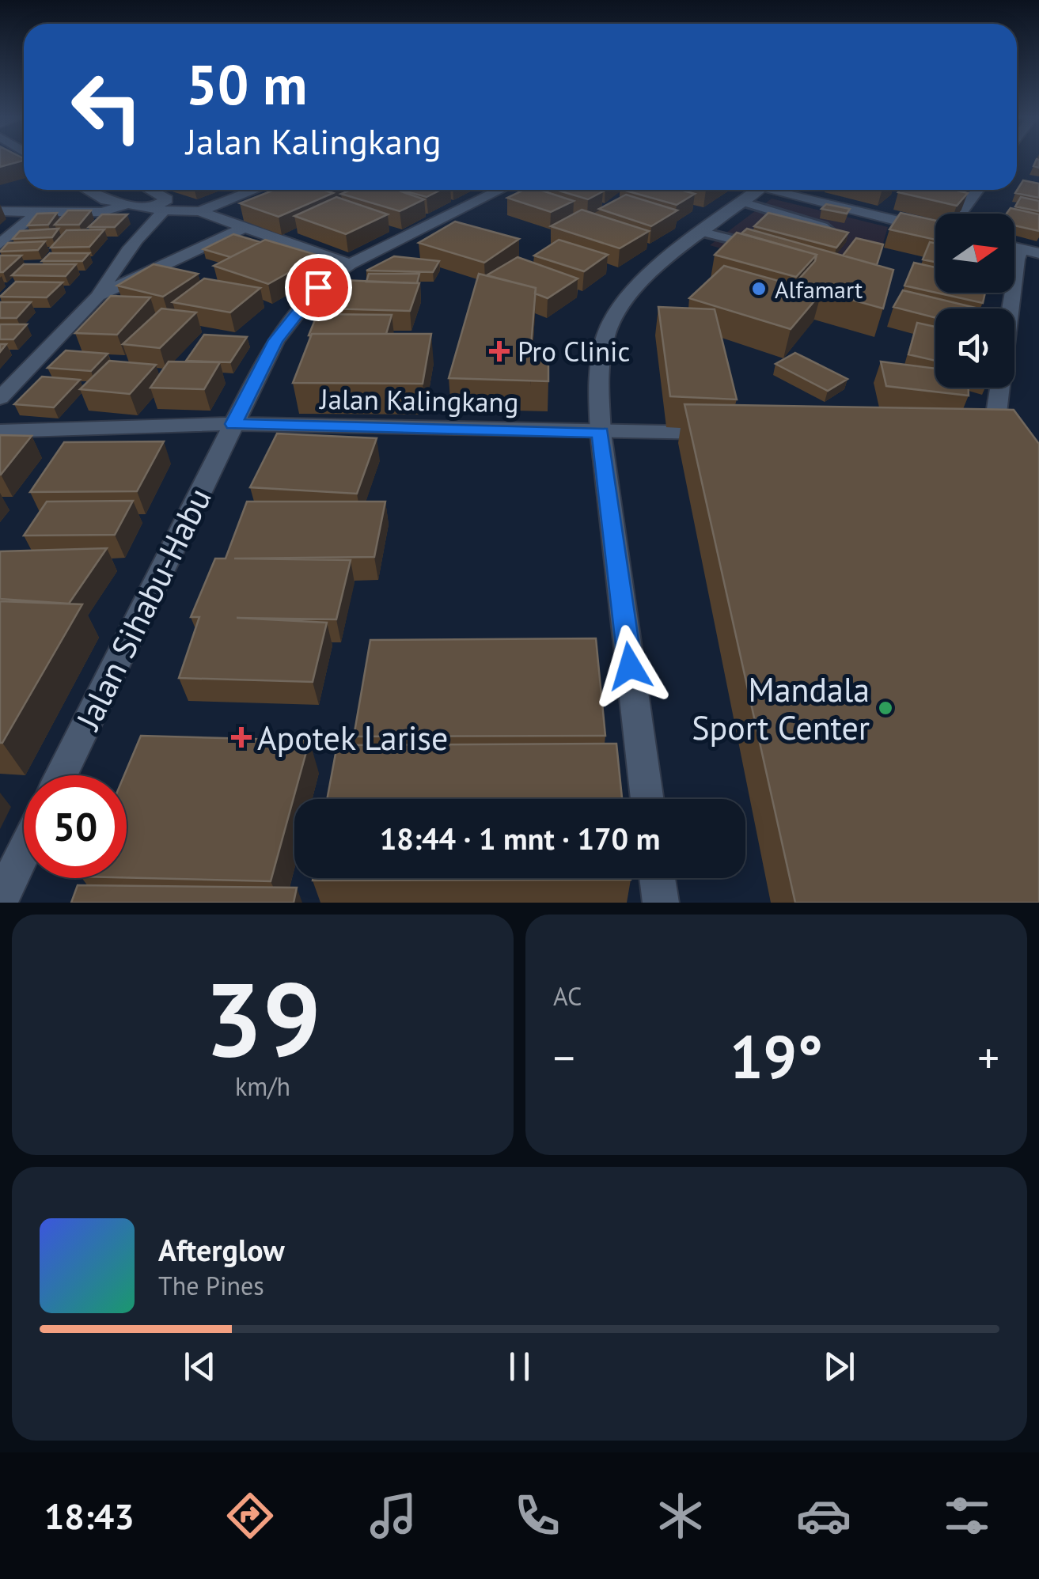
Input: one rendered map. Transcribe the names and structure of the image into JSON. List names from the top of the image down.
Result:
{
  "streets": {
    "street": ["Jalan Kalingkang", "Jalan Sihabu-Habu"]
  },
  "crossings": [
    ["Jalan Kalingkang", "Jalan Sihabu-Habu"]
  ],
  "places": {
    "other": ["Alfamart", "Mandala Sport Center"],
    "health": ["Pro Clinic", "Apotek Larise"]
  },
  "north": "right",
  "page": {
    "turn": ["50 m", "Jalan Kalingkang"],
    "limit": "50",
    "trip": "18:44 · 1 mnt · 170 m",
    "tile": [
      ["39", "km/h"],
      "AC"
    ],
    "heat": ["−", "19°", "+"],
    "song": ["Afterglow", "The Pines"],
    "tabs": "18:43"
  }
}
